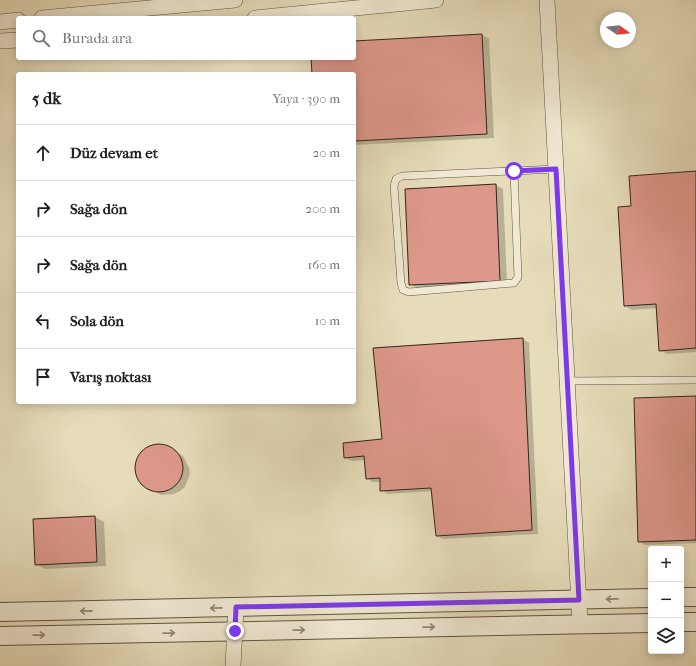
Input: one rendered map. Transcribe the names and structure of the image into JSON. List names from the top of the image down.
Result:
{
  "north": "right",
  "page": {
    "search": "Burada ara",
    "heading": ["5 dk", "Yaya · 390 m"],
    "list": [
      ["Düz devam et", "20 m"],
      ["Sağa dön", "200 m"],
      ["Sağa dön", "160 m"],
      ["Sola dön", "10 m"],
      "Varış noktası"
    ],
    "map_buttons": ["+", "−"]
  }
}
